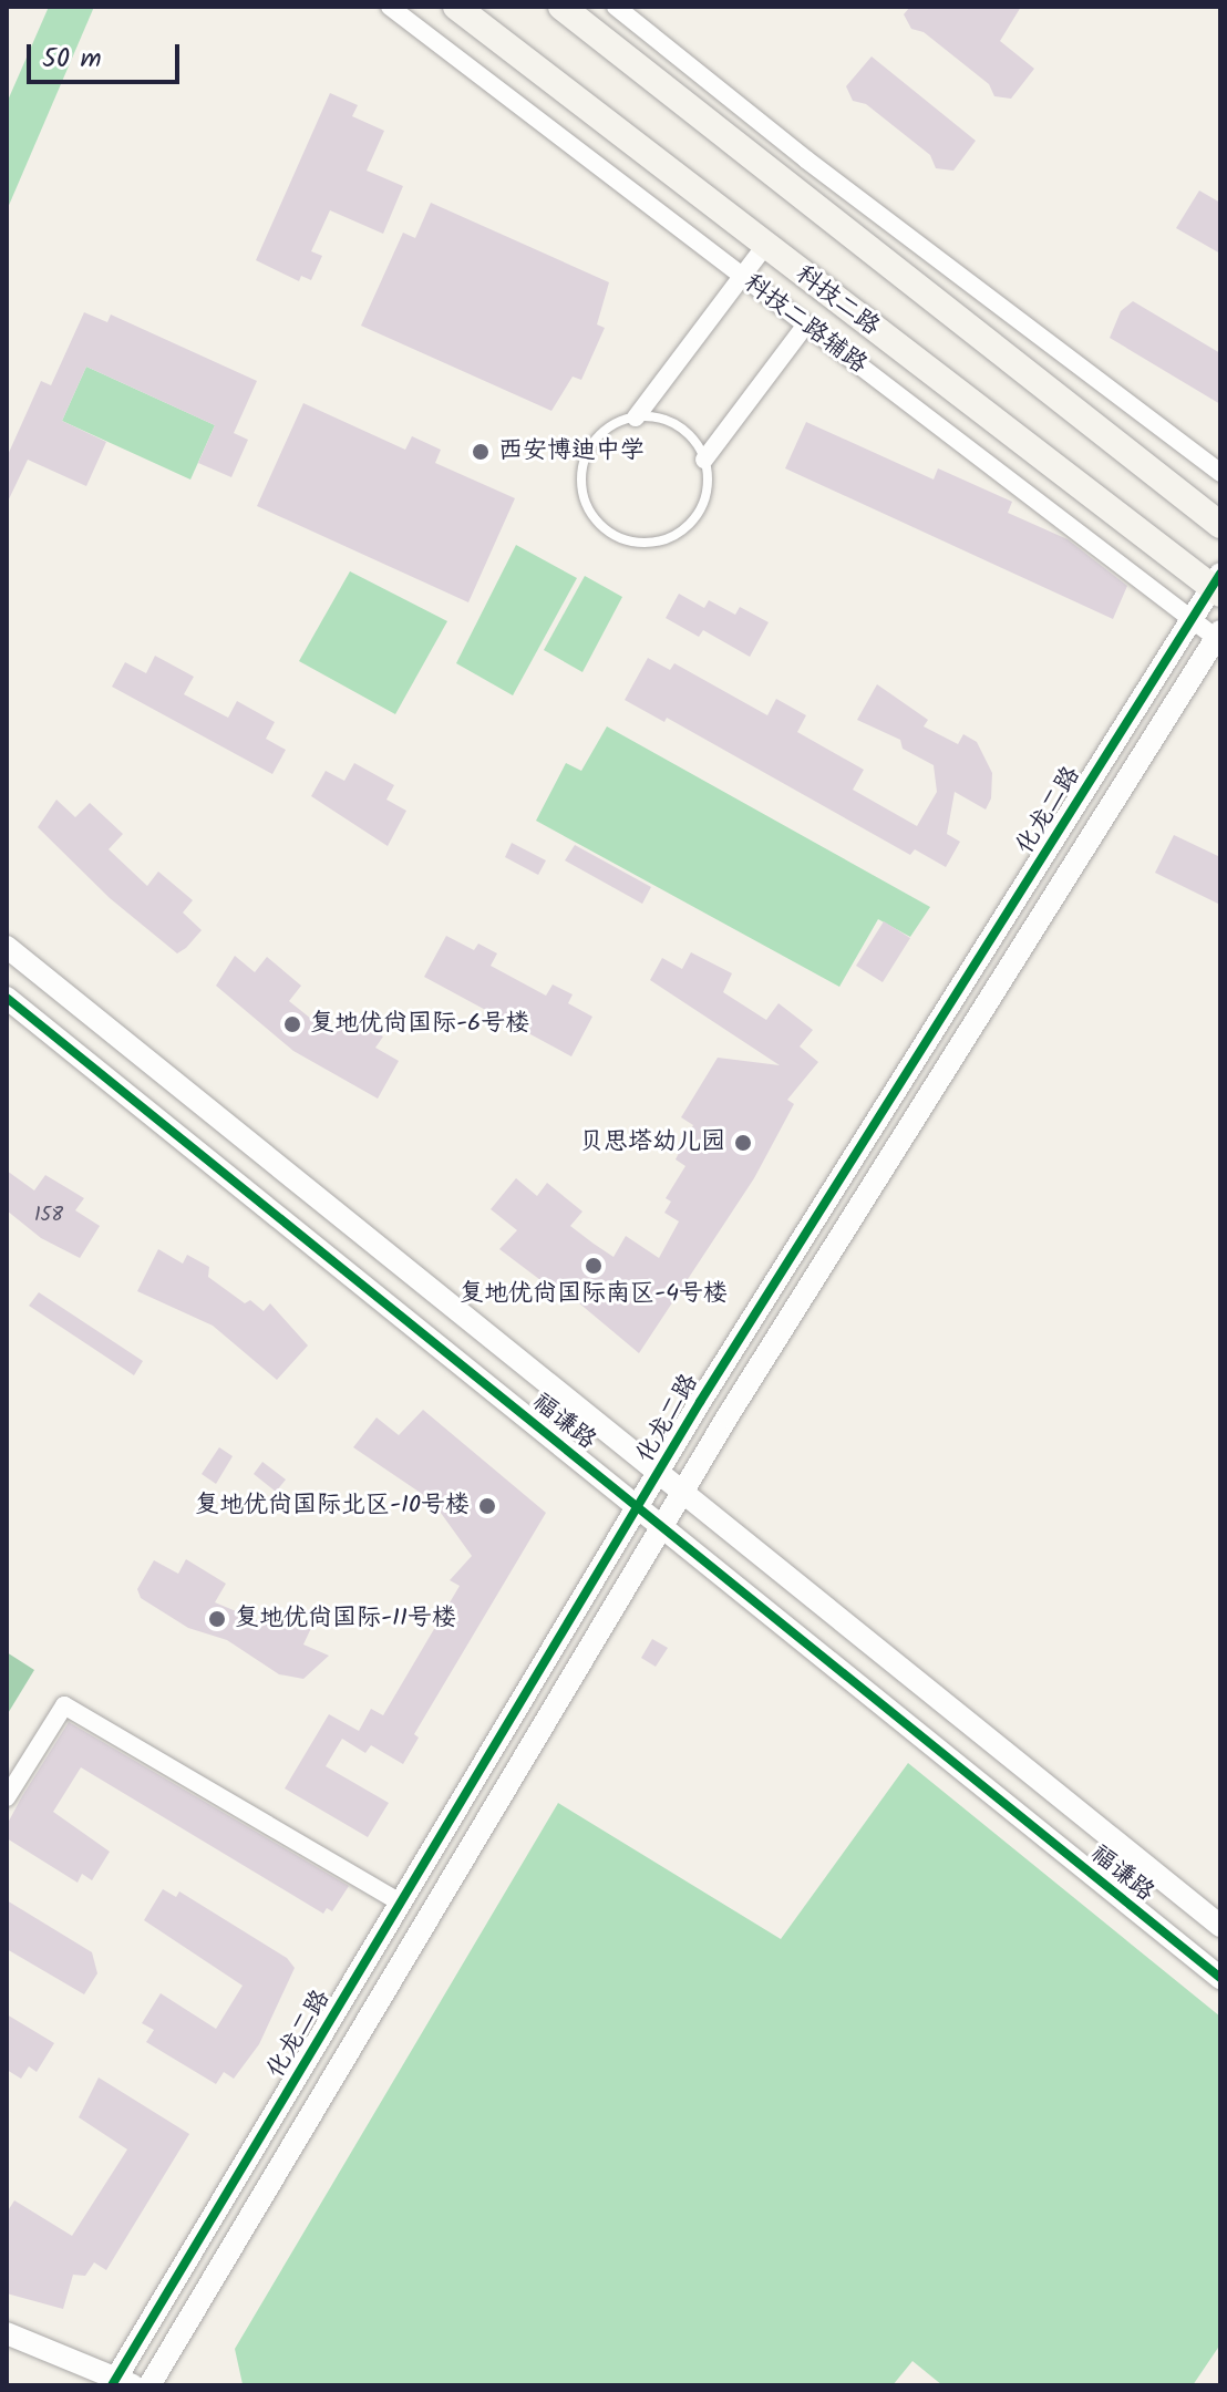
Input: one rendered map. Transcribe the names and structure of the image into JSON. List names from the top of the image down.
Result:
{
  "streets": {
    "main road": ["科技二路"],
    "street": ["科技二路辅路", "化龙二路", "福谦路"]
  },
  "crossings": [
    ["科技二路", "化龙二路"],
    ["科技二路辅路", "化龙二路"],
    ["化龙二路", "福谦路"]
  ],
  "places": [
    "西安博迪中学",
    "复地优尚国际-6号楼",
    "贝思塔幼儿园",
    "复地优尚国际南区-4号楼",
    "复地优尚国际北区-10号楼",
    "复地优尚国际-11号楼"
  ],
  "house_numbers": ["158"],
  "scale_bar": "50 m"
}
